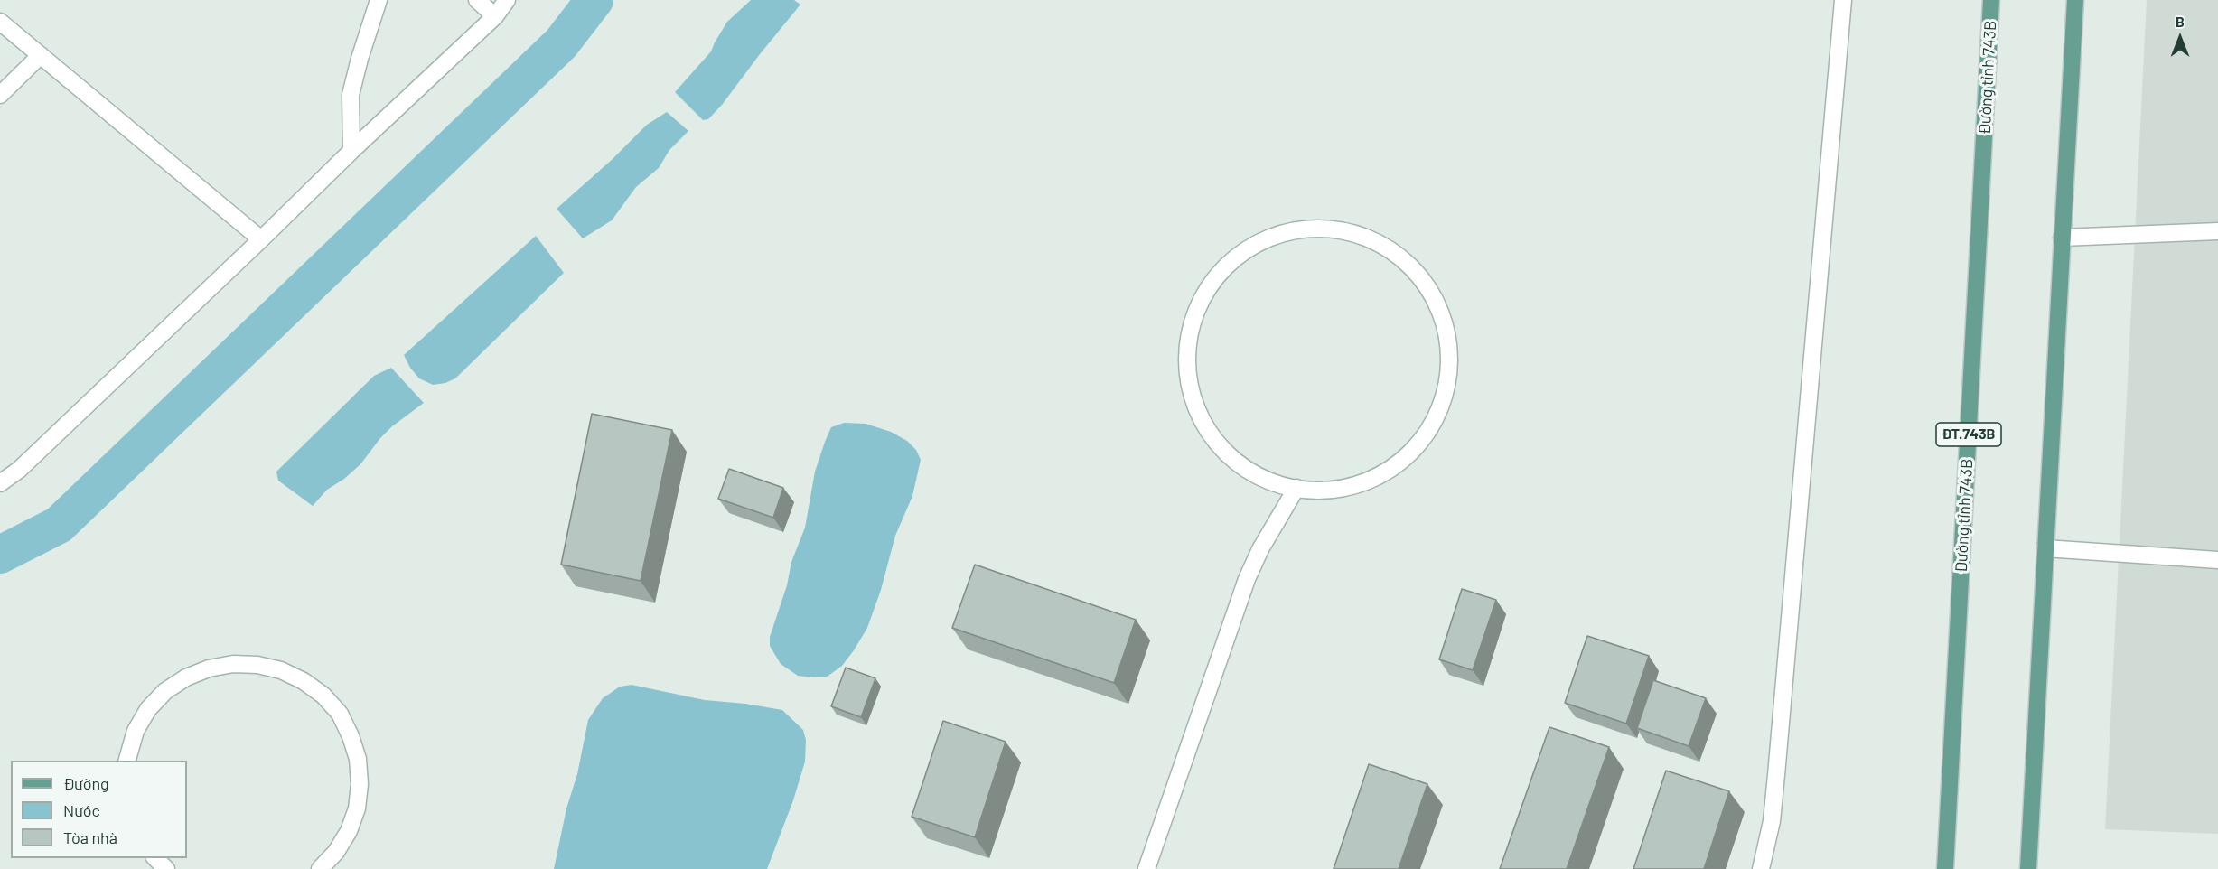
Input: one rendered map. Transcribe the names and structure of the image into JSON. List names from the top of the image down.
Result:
{
  "streets": {
    "main road": ["Đường tỉnh 743B", "ĐT.743B"]
  },
  "legend": ["Đường", "Nước", "Tòa nhà"],
  "north": "top"
}
